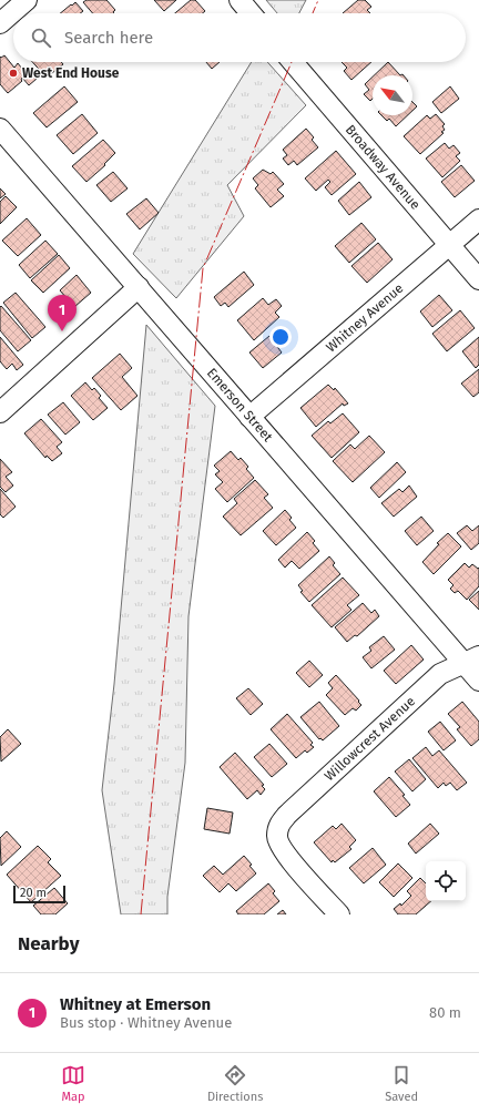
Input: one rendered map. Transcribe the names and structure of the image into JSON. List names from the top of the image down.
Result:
{
  "streets": {
    "street": [
      "Broadway Avenue",
      "Whitney Avenue",
      "Emerson Street",
      "Willowcrest Avenue"
    ]
  },
  "crossings": [
    ["Broadway Avenue", "Whitney Avenue"],
    ["Whitney Avenue", "Emerson Street"],
    ["Emerson Street", "Willowcrest Avenue"]
  ],
  "places": ["West End House"],
  "scale_bar": "20 m",
  "north": "top left",
  "page": {
    "search": "Search here",
    "pins": "1",
    "scale": "20 m",
    "heading": "Nearby",
    "list": [
      {
        "mark": "1",
        "name": "Whitney at Emerson",
        "note": "Bus stop · Whitney Avenue",
        "value": "80 m"
      }
    ],
    "nav": ["Map", "Directions", "Saved"]
  }
}
